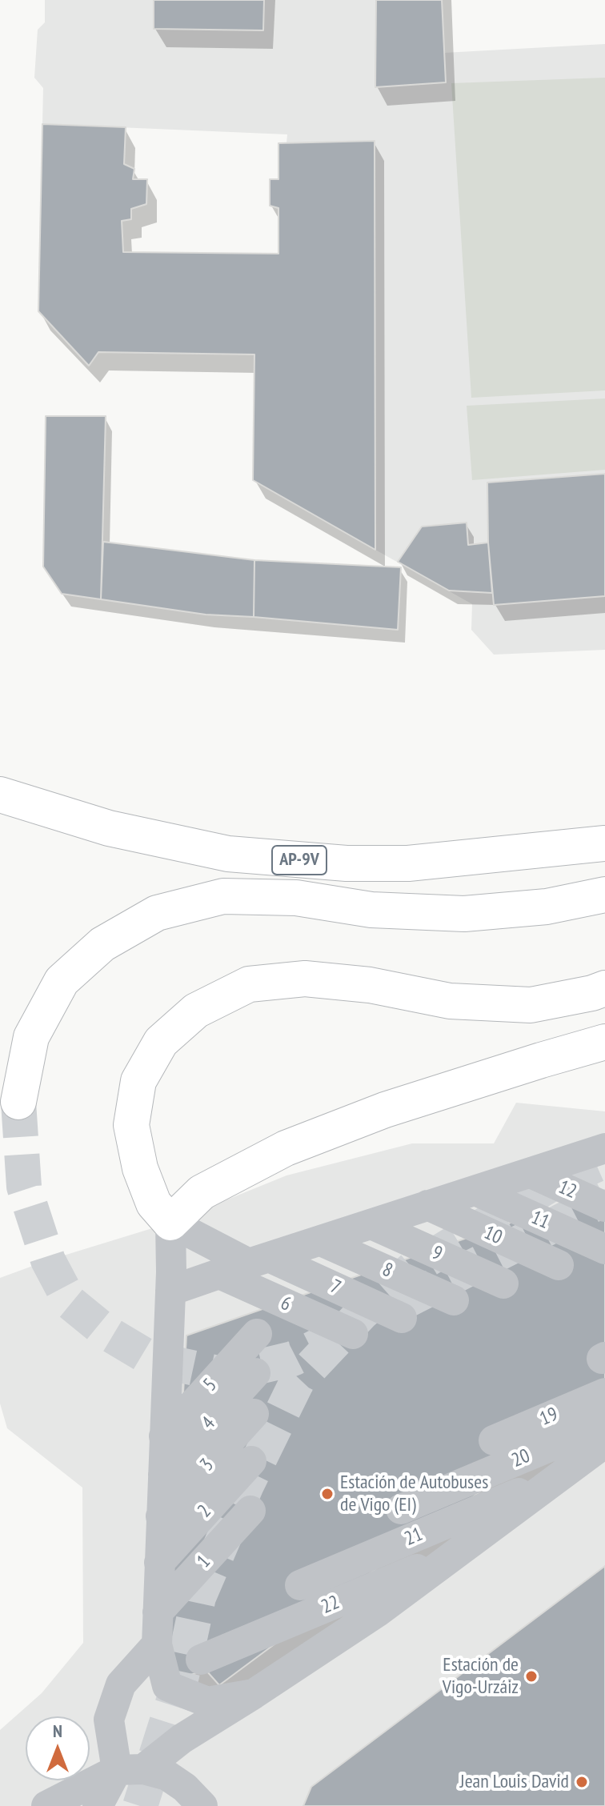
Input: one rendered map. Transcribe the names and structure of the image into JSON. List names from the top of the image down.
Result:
{
  "streets": {
    "highway": ["AP-9V"],
    "lane": [
      "12",
      "11",
      "10",
      "9",
      "8",
      "7",
      "6",
      "5",
      "19",
      "4",
      "20",
      "3",
      "2",
      "21",
      "1",
      "22"
    ]
  },
  "places": ["Estación de Autobuses de Vigo (EI)", "Estación de Vigo-Urzáiz", "Jean Louis David"],
  "north": "top"
}
